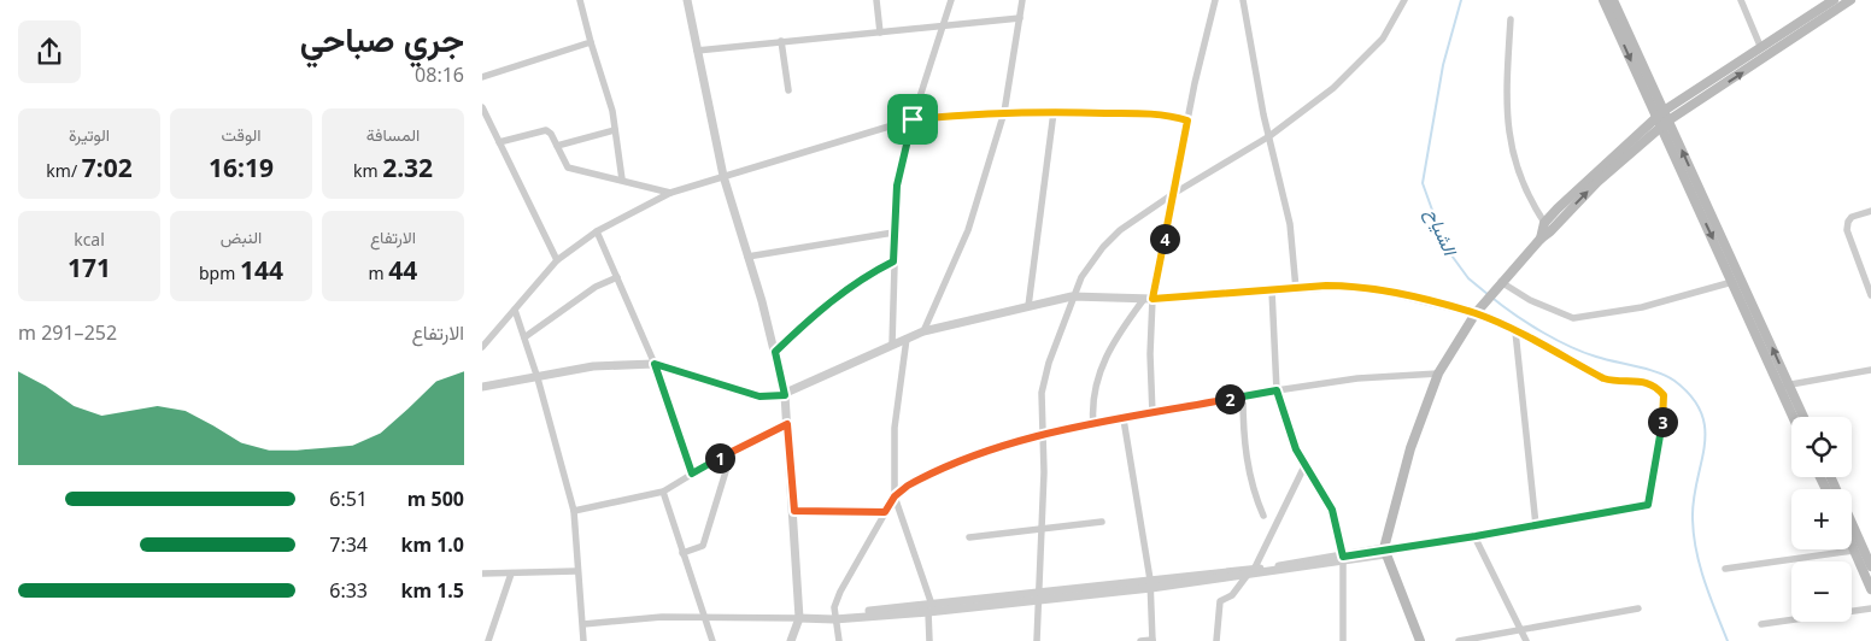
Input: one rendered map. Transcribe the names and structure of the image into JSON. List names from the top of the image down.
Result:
{
  "water": ["الشياح"],
  "page": {
    "heading": ["جري صباحي", "08:16"],
    "stats": [
      ["المسافة", "2.32 km"],
      ["الوقت", "16:19"],
      ["الوتيرة", "7:02 /km"],
      ["الارتفاع", "44 m"],
      ["النبض", "144 bpm"],
      ["kcal", "171"]
    ],
    "pins": [
      "4",
      "2",
      "3",
      "1"
    ],
    "chart": ["الارتفاع", "252–291 m"],
    "map_buttons": ["+", "−"],
    "list": [
      {
        "name": "500 m",
        "note": "6:51"
      },
      {
        "name": "1.0 km",
        "note": "7:34"
      },
      {
        "name": "1.5 km",
        "note": "6:33"
      }
    ]
  }
}
